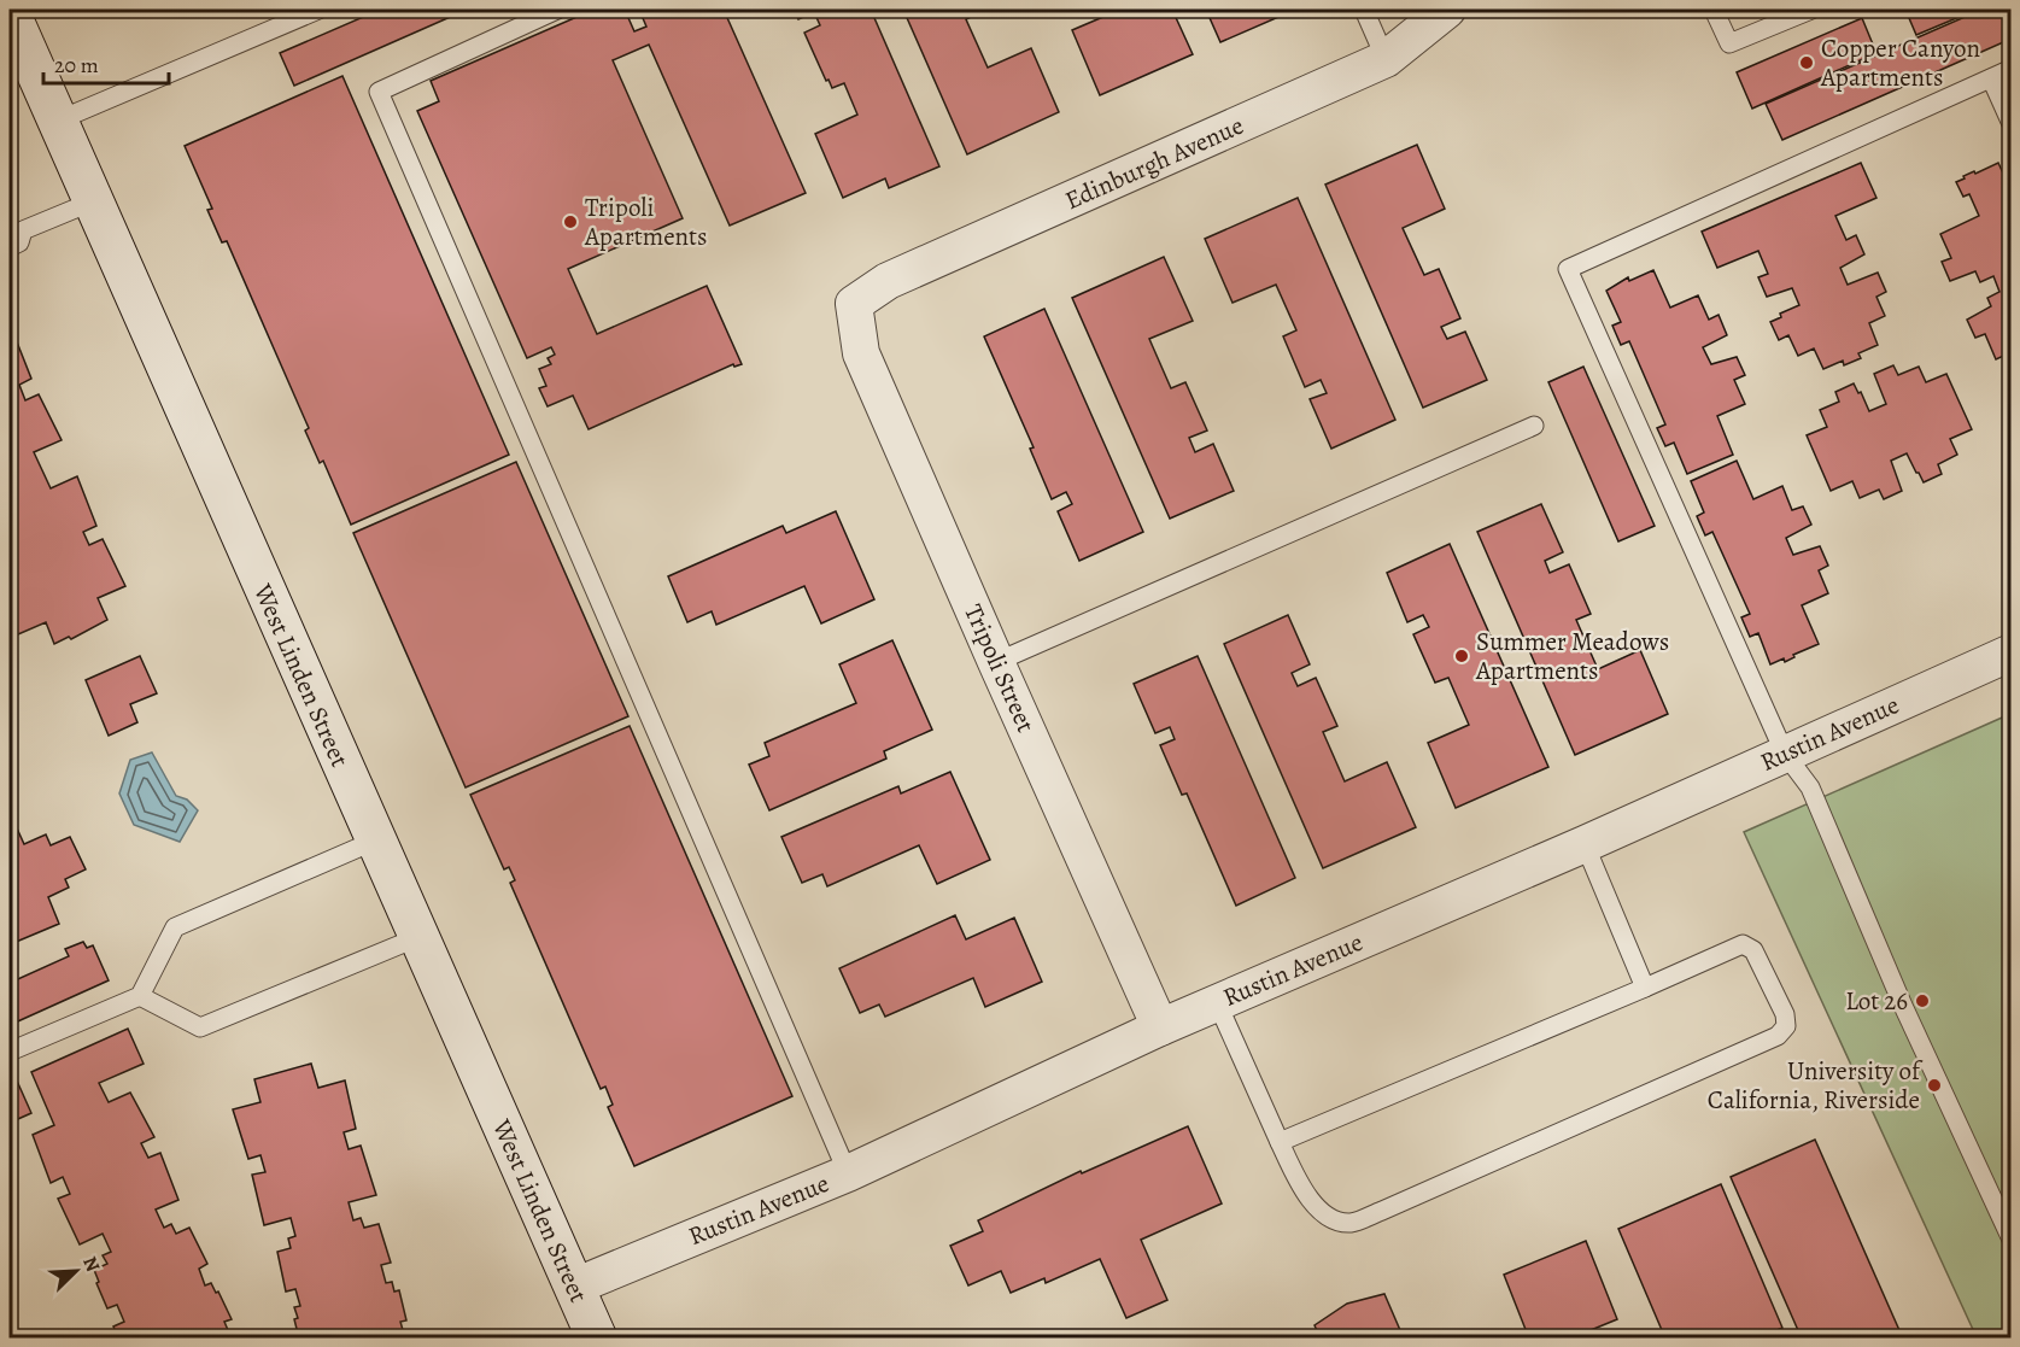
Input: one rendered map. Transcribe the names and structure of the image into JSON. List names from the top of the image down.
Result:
{
  "streets": {
    "street": [
      "Edinburgh Avenue",
      "Tripoli Street",
      "West Linden Street",
      "Rustin Avenue"
    ]
  },
  "crossings": [
    ["Edinburgh Avenue", "Tripoli Street"],
    ["Tripoli Street", "Rustin Avenue"],
    ["West Linden Street", "Rustin Avenue"]
  ],
  "places": [
    "Copper Canyon Apartments",
    "Tripoli Apartments",
    "Summer Meadows Apartments",
    "Lot 26",
    "University of California, Riverside"
  ],
  "scale_bar": "20 m",
  "north": "top right"
}
